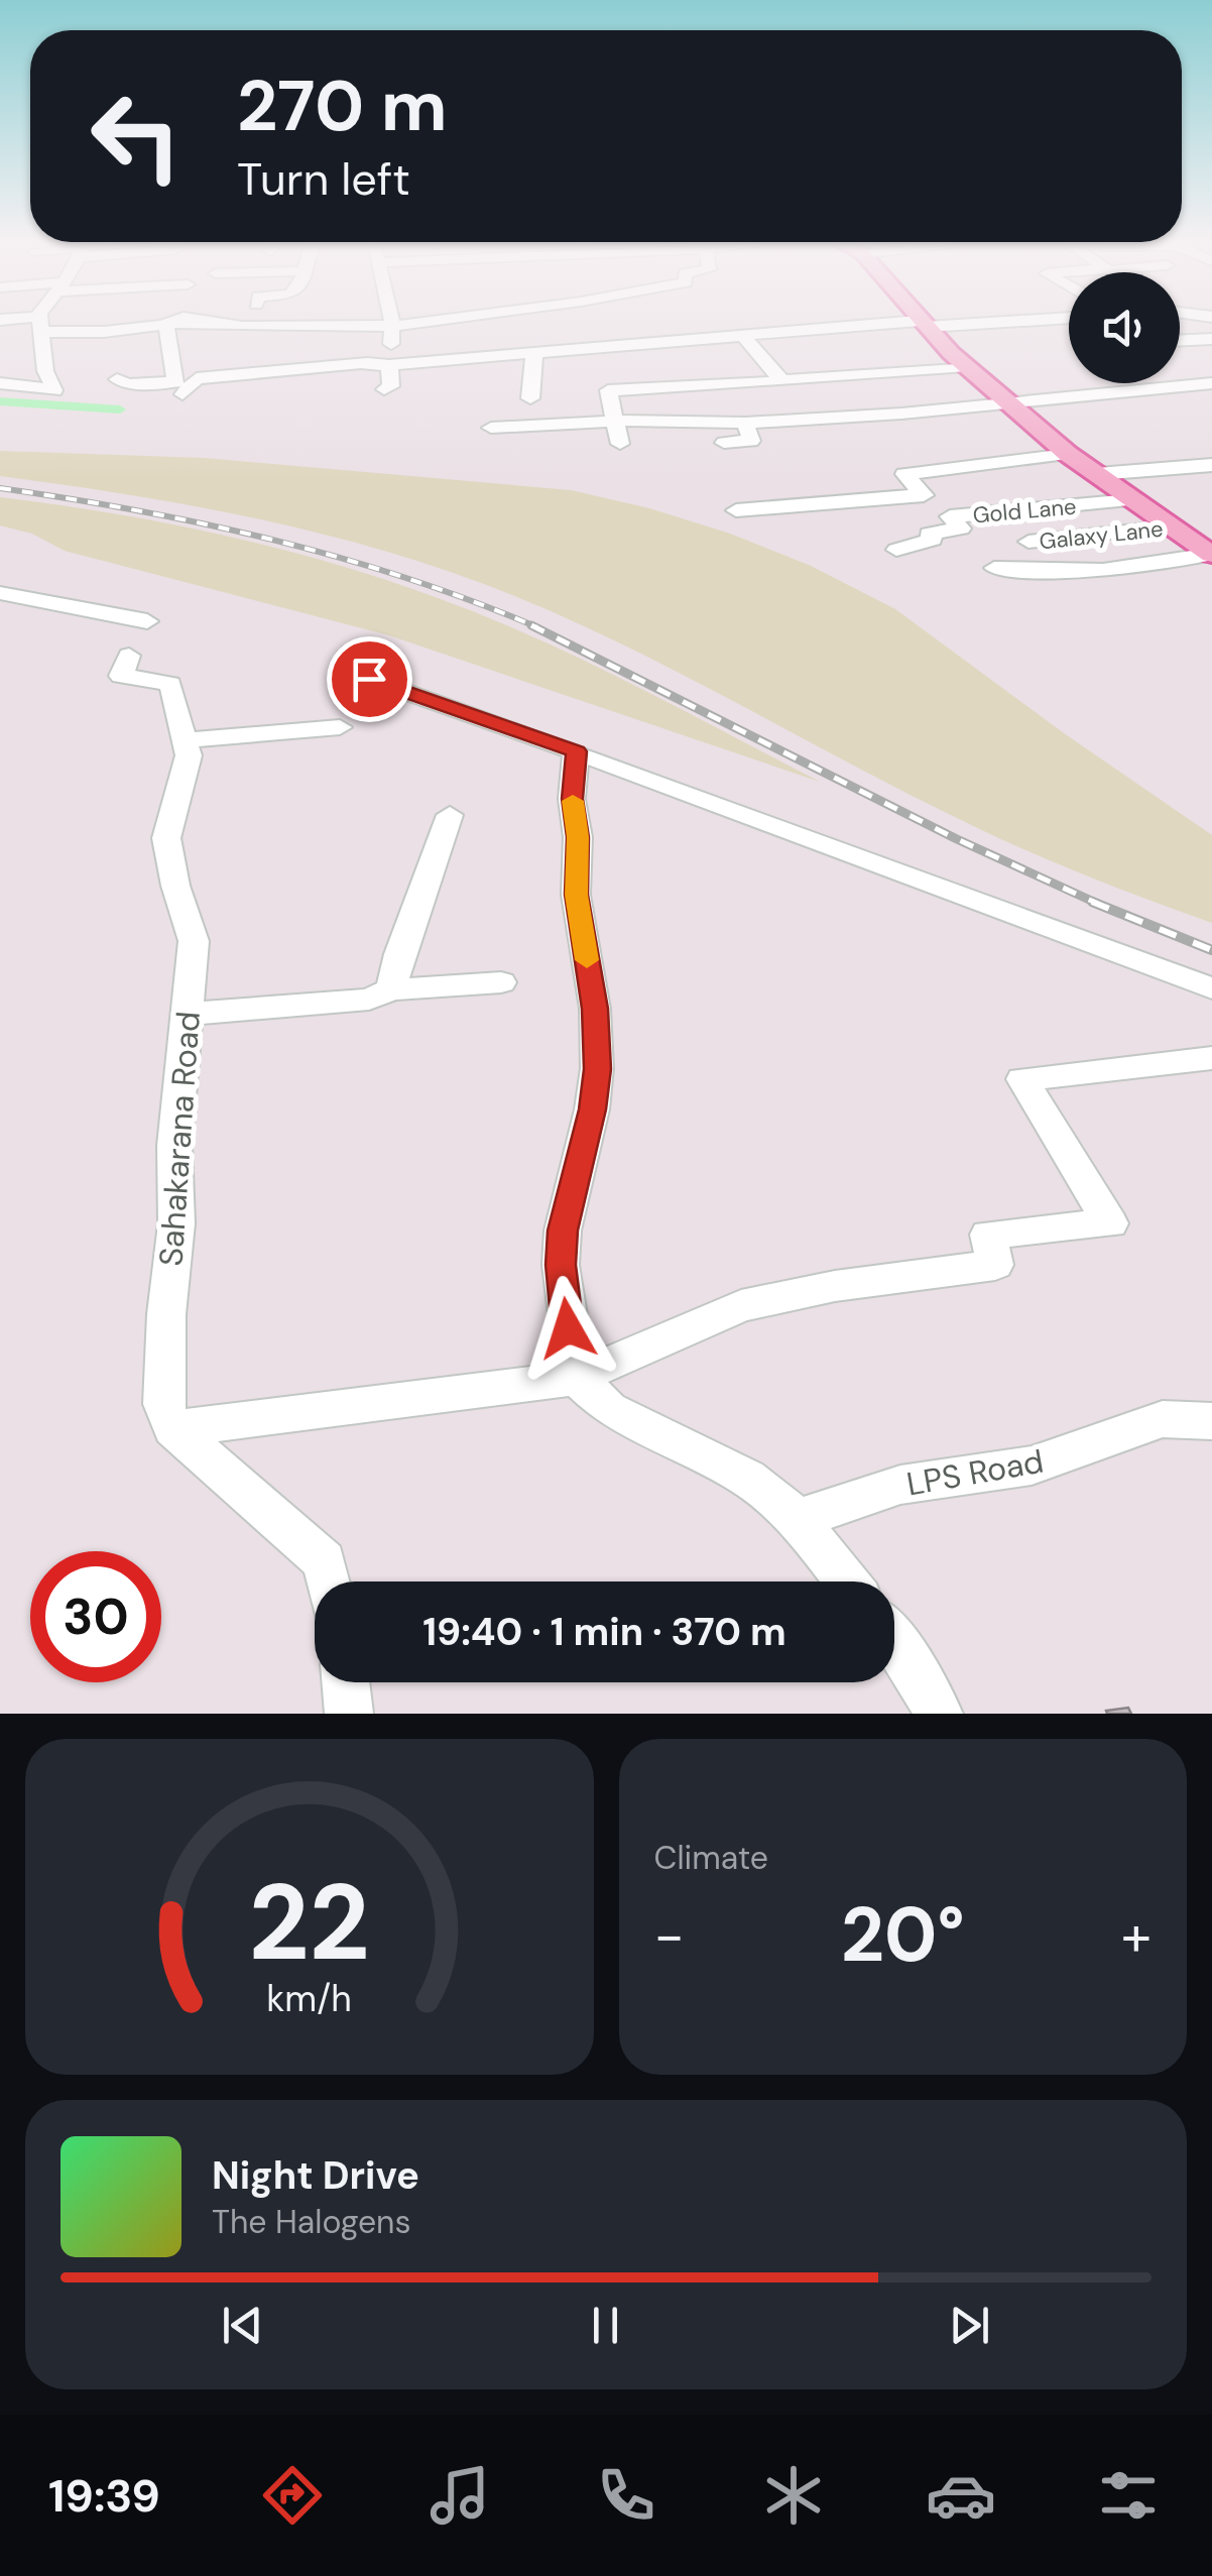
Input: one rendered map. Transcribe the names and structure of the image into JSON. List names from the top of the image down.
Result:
{
  "streets": {
    "street": [
      "Gold Lane",
      "Galaxy Lane",
      "Sahakarana Road",
      "LPS Road"
    ]
  },
  "page": {
    "turn": ["270 m", "Turn left"],
    "limit": "30",
    "trip": "19:40 · 1 min · 370 m",
    "tile": "Climate",
    "heat": ["−", "20°", "+"],
    "song": ["Night Drive", "The Halogens"],
    "tabs": "19:39",
    "gauge": ["22", "km/h"]
  }
}
